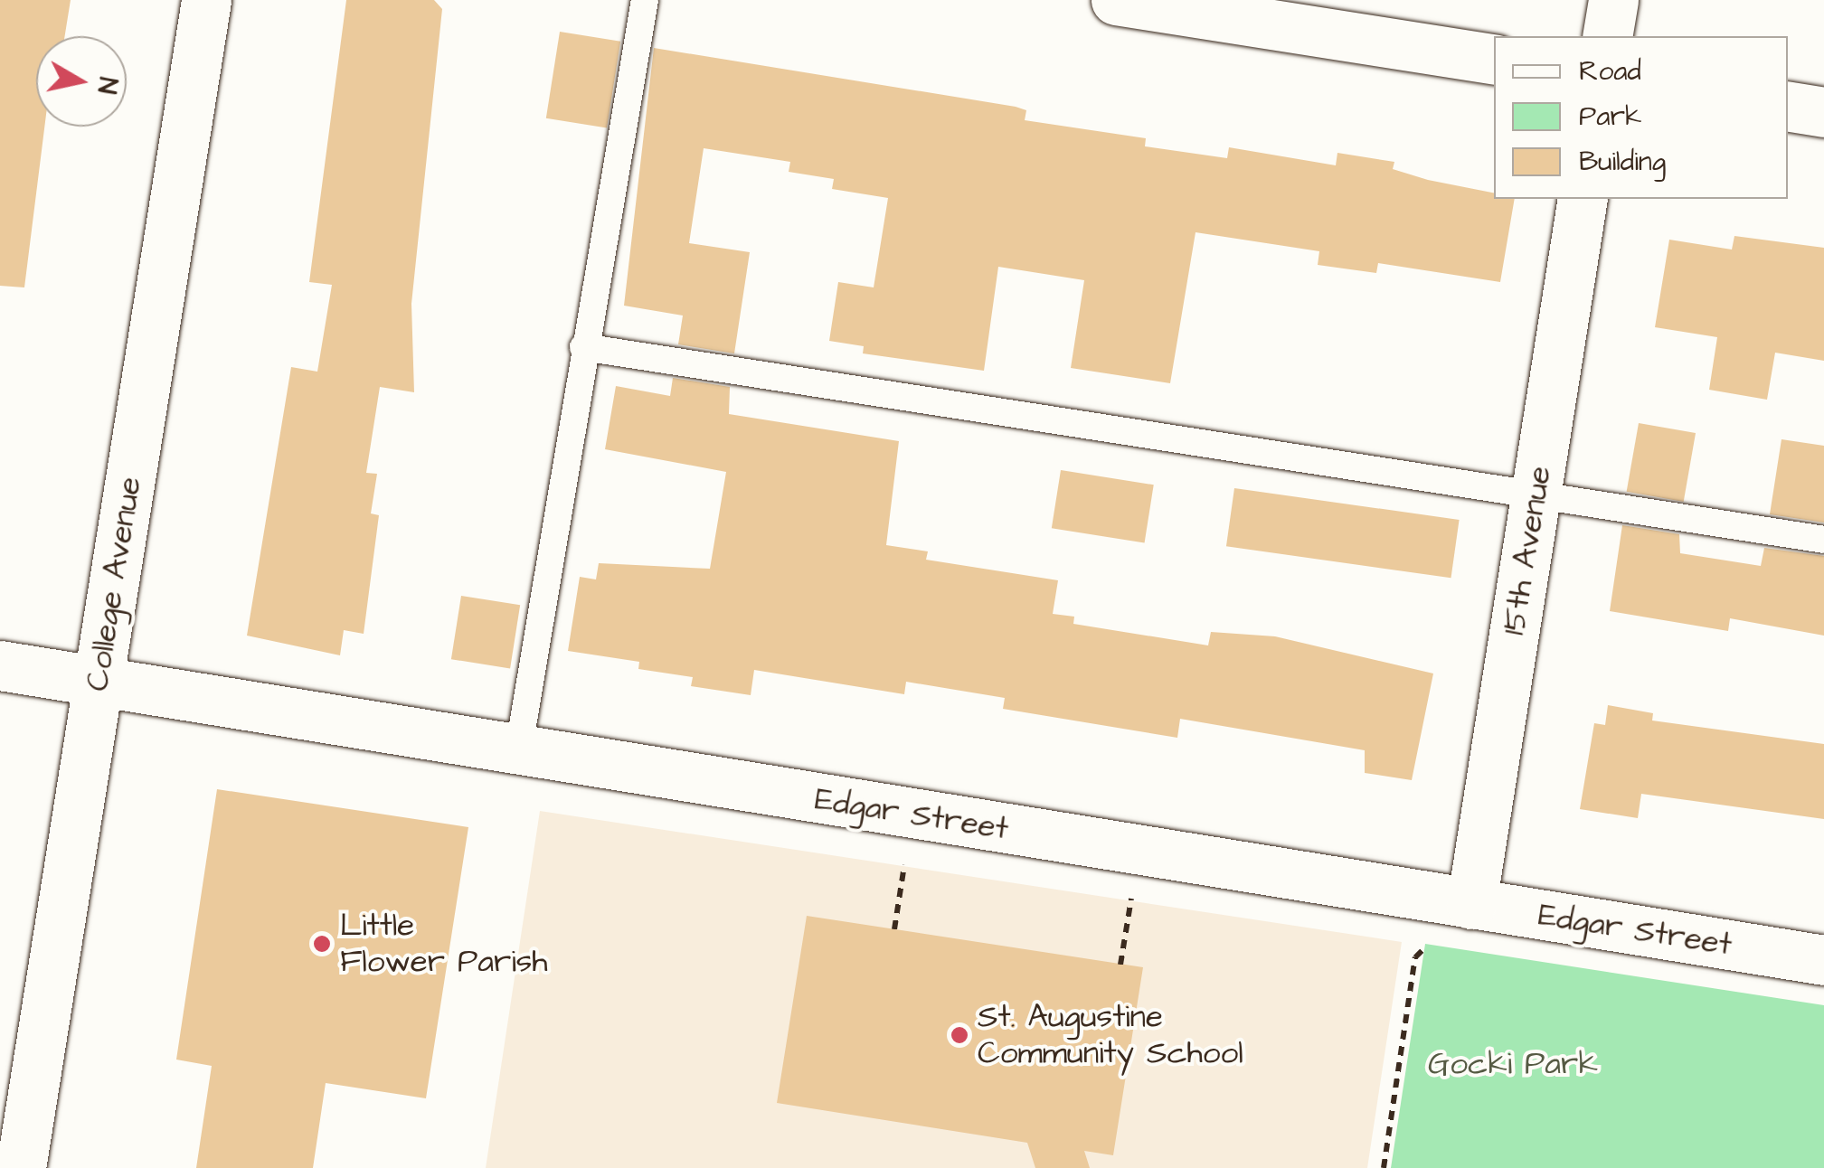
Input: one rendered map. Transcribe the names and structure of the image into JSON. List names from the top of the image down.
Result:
{
  "streets": {
    "street": ["15th Avenue", "College Avenue", "Edgar Street"]
  },
  "crossings": [
    ["15th Avenue", "Edgar Street"],
    ["College Avenue", "Edgar Street"]
  ],
  "parks": ["Gocki Park"],
  "places": ["Little Flower Parish", "St. Augustine Community School"],
  "legend": ["Road", "Park", "Building"],
  "north": "right"
}
